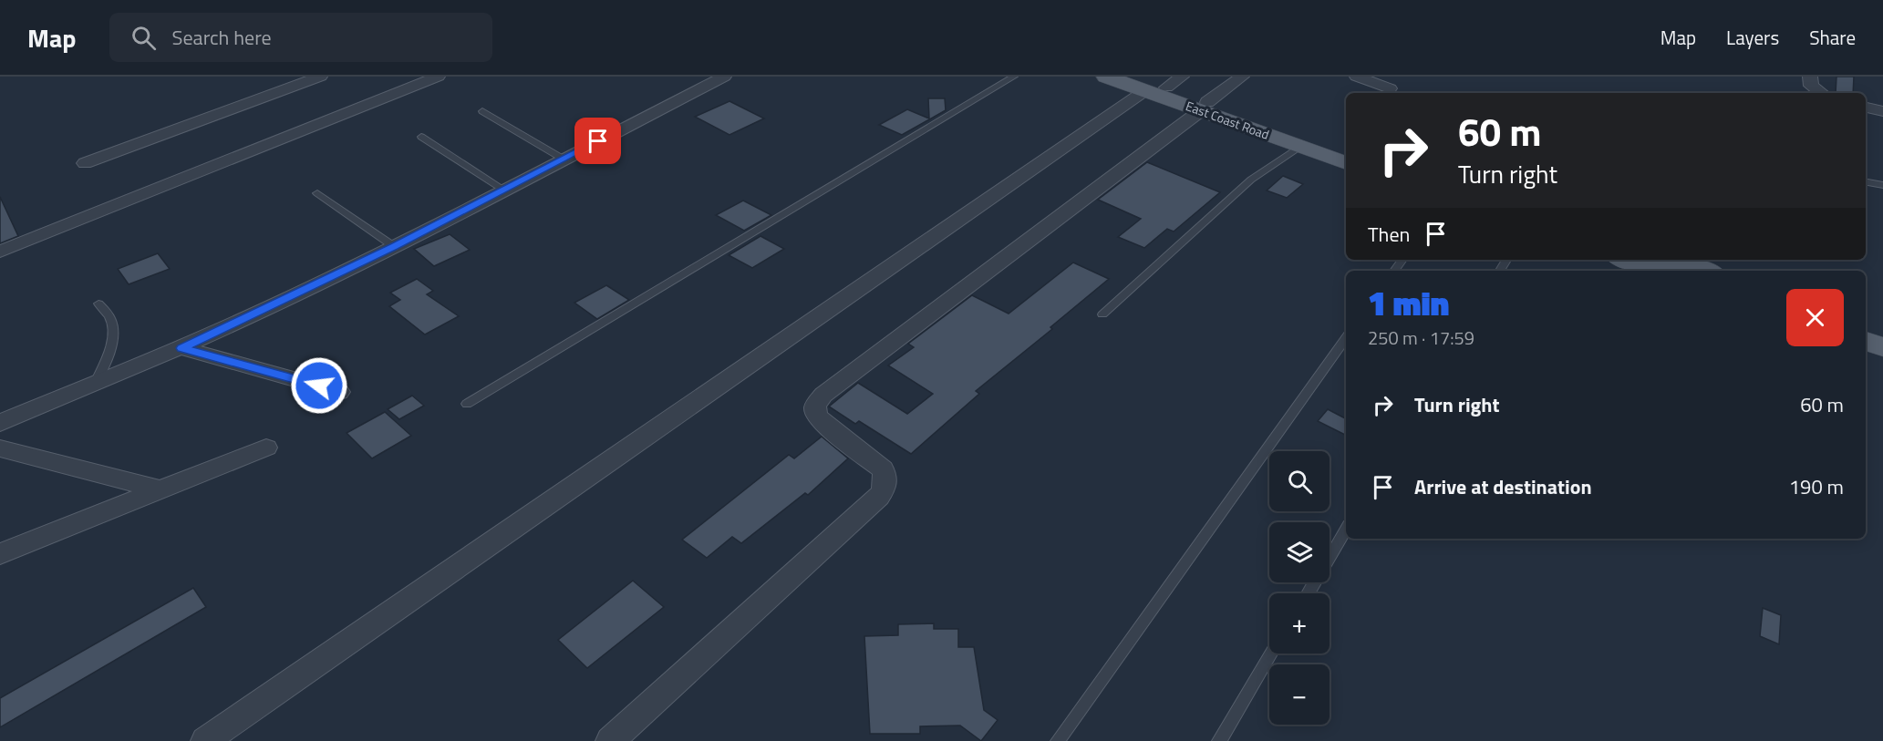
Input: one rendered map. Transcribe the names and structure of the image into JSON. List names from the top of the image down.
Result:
{
  "streets": {
    "main road": ["East Coast Road"]
  },
  "page": {
    "header": "Map",
    "search": "Search here",
    "nav": ["Map", "Layers", "Share"],
    "turn": ["60 m", "Turn right"],
    "then": "Then",
    "heading": ["1 min", "250 m · 17:59"],
    "list": [
      {
        "name": "Turn right",
        "value": "60 m"
      },
      {
        "name": "Arrive at destination",
        "value": "190 m"
      }
    ],
    "map_buttons": ["+", "−"]
  }
}
